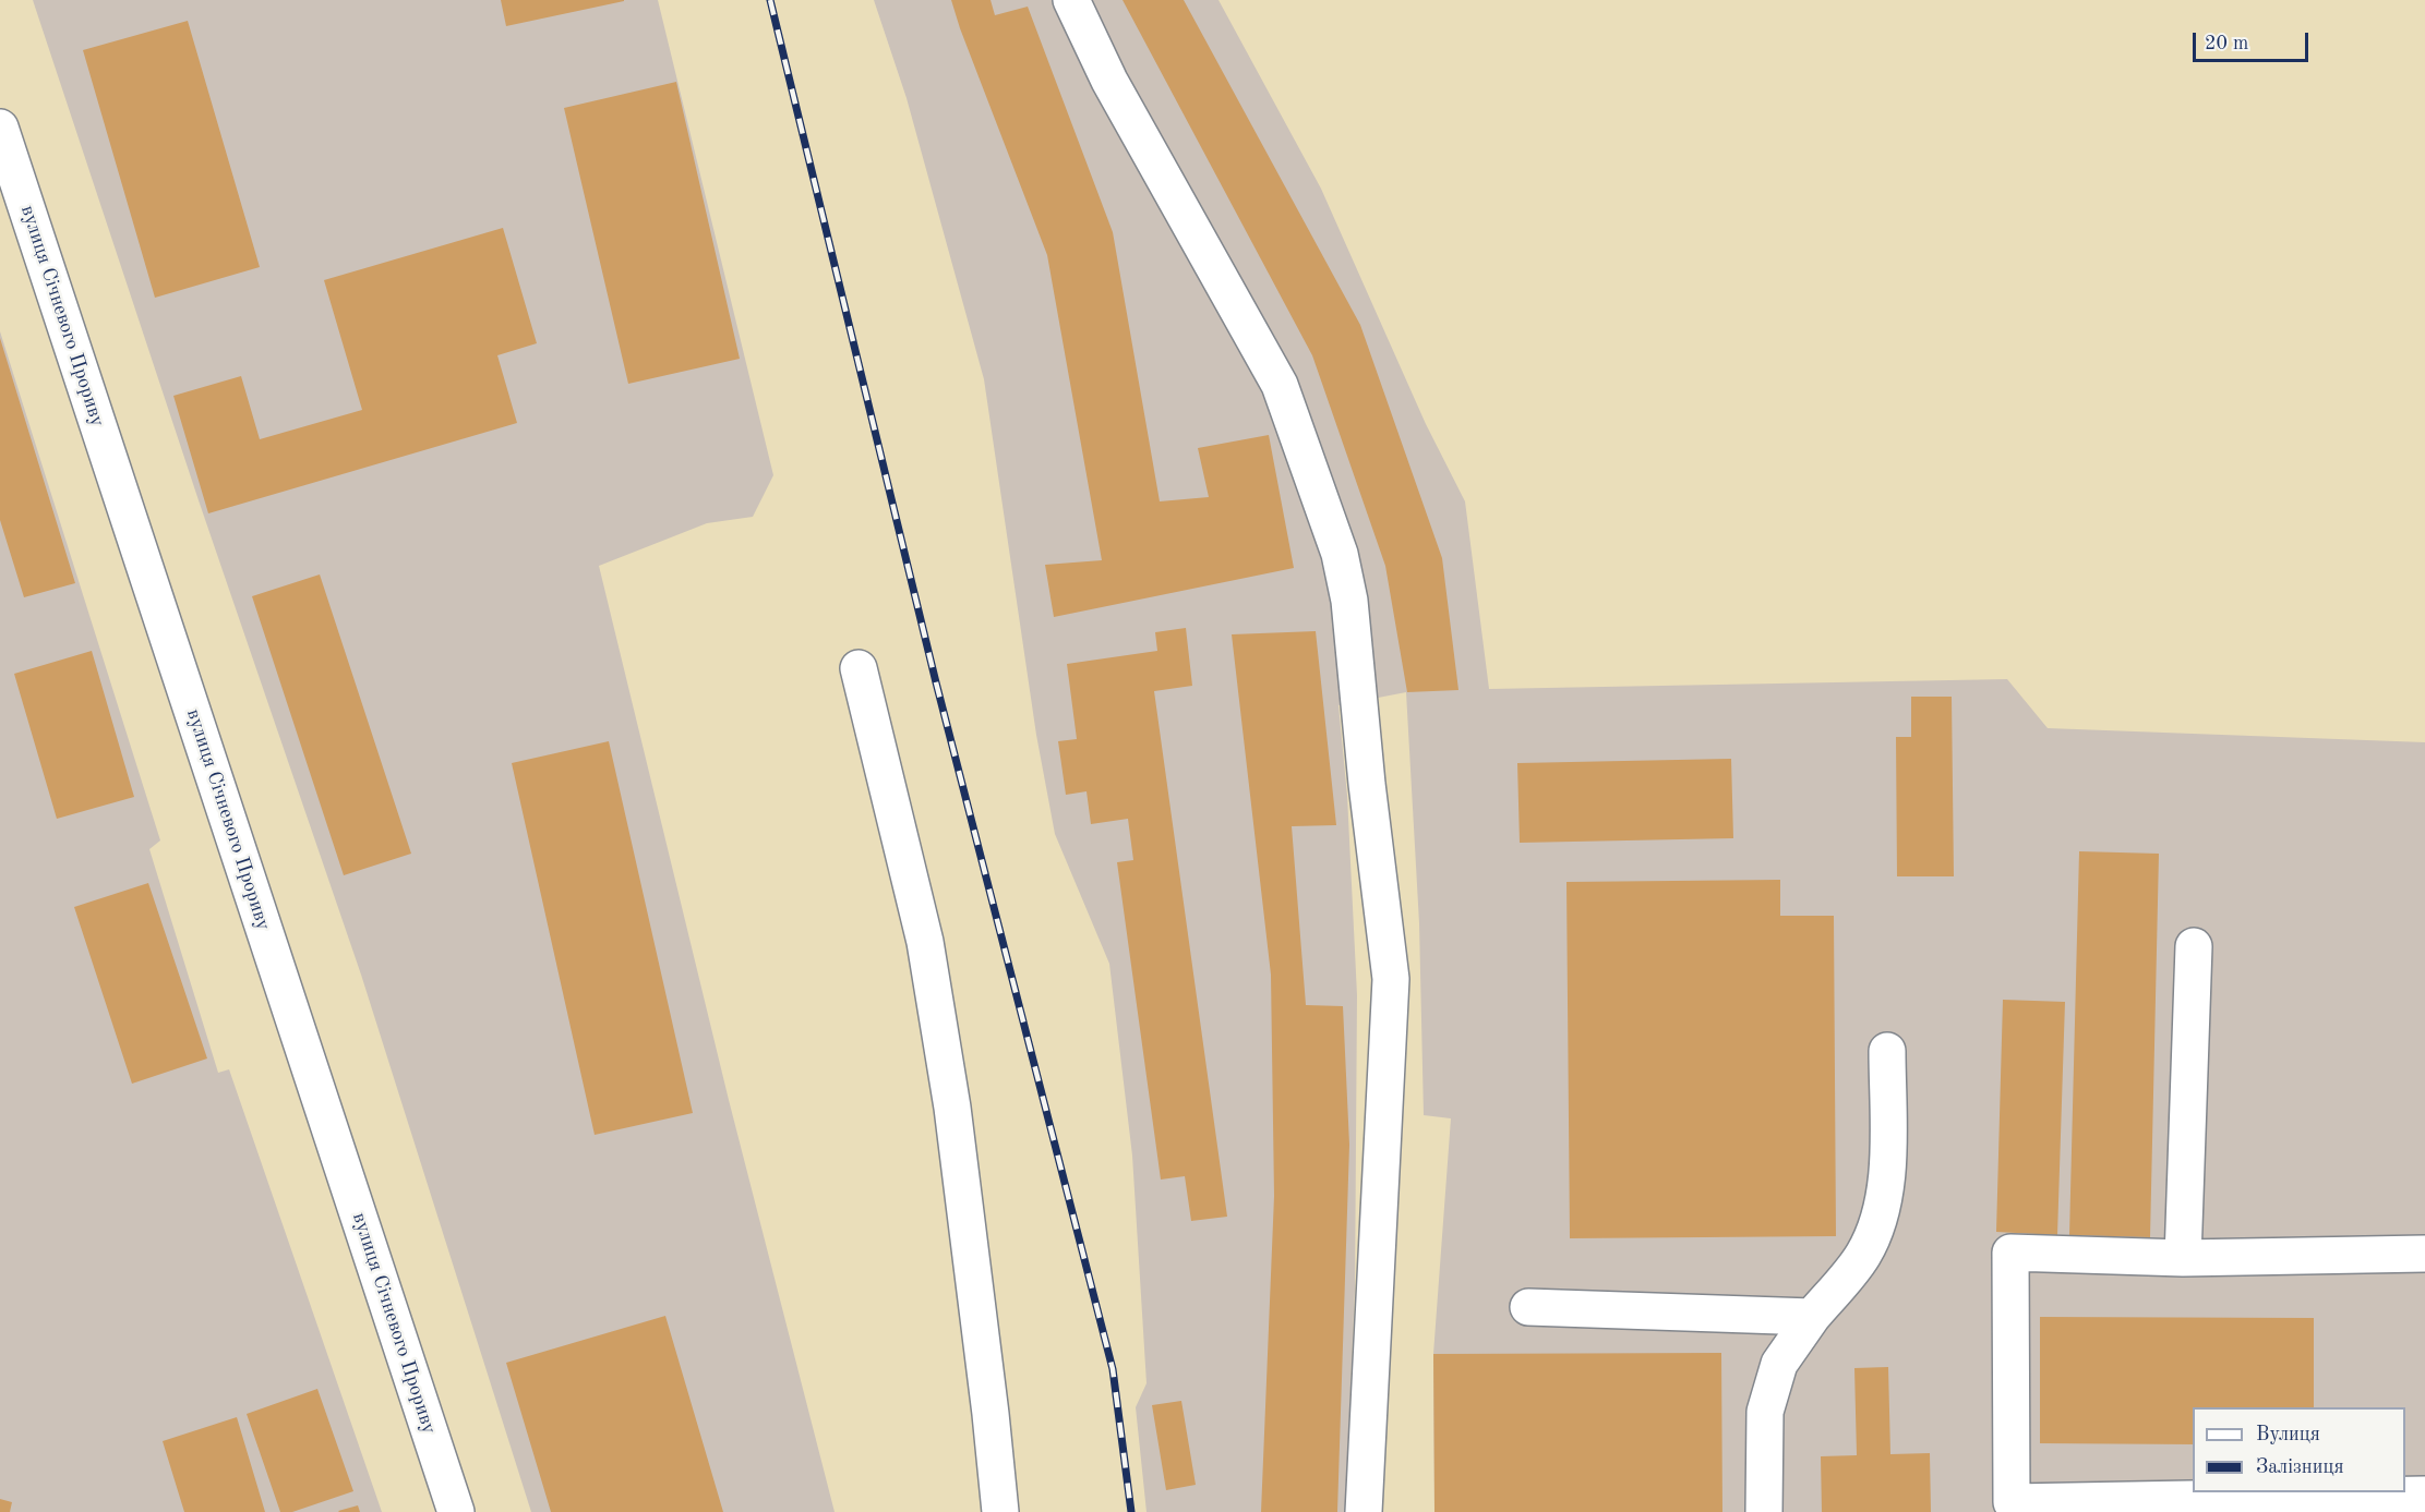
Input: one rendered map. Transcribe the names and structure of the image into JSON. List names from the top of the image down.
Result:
{
  "streets": {
    "street": ["вулиця Січневого Прориву"]
  },
  "legend": ["Вулиця", "Залізниця"],
  "scale_bar": "20 m"
}
